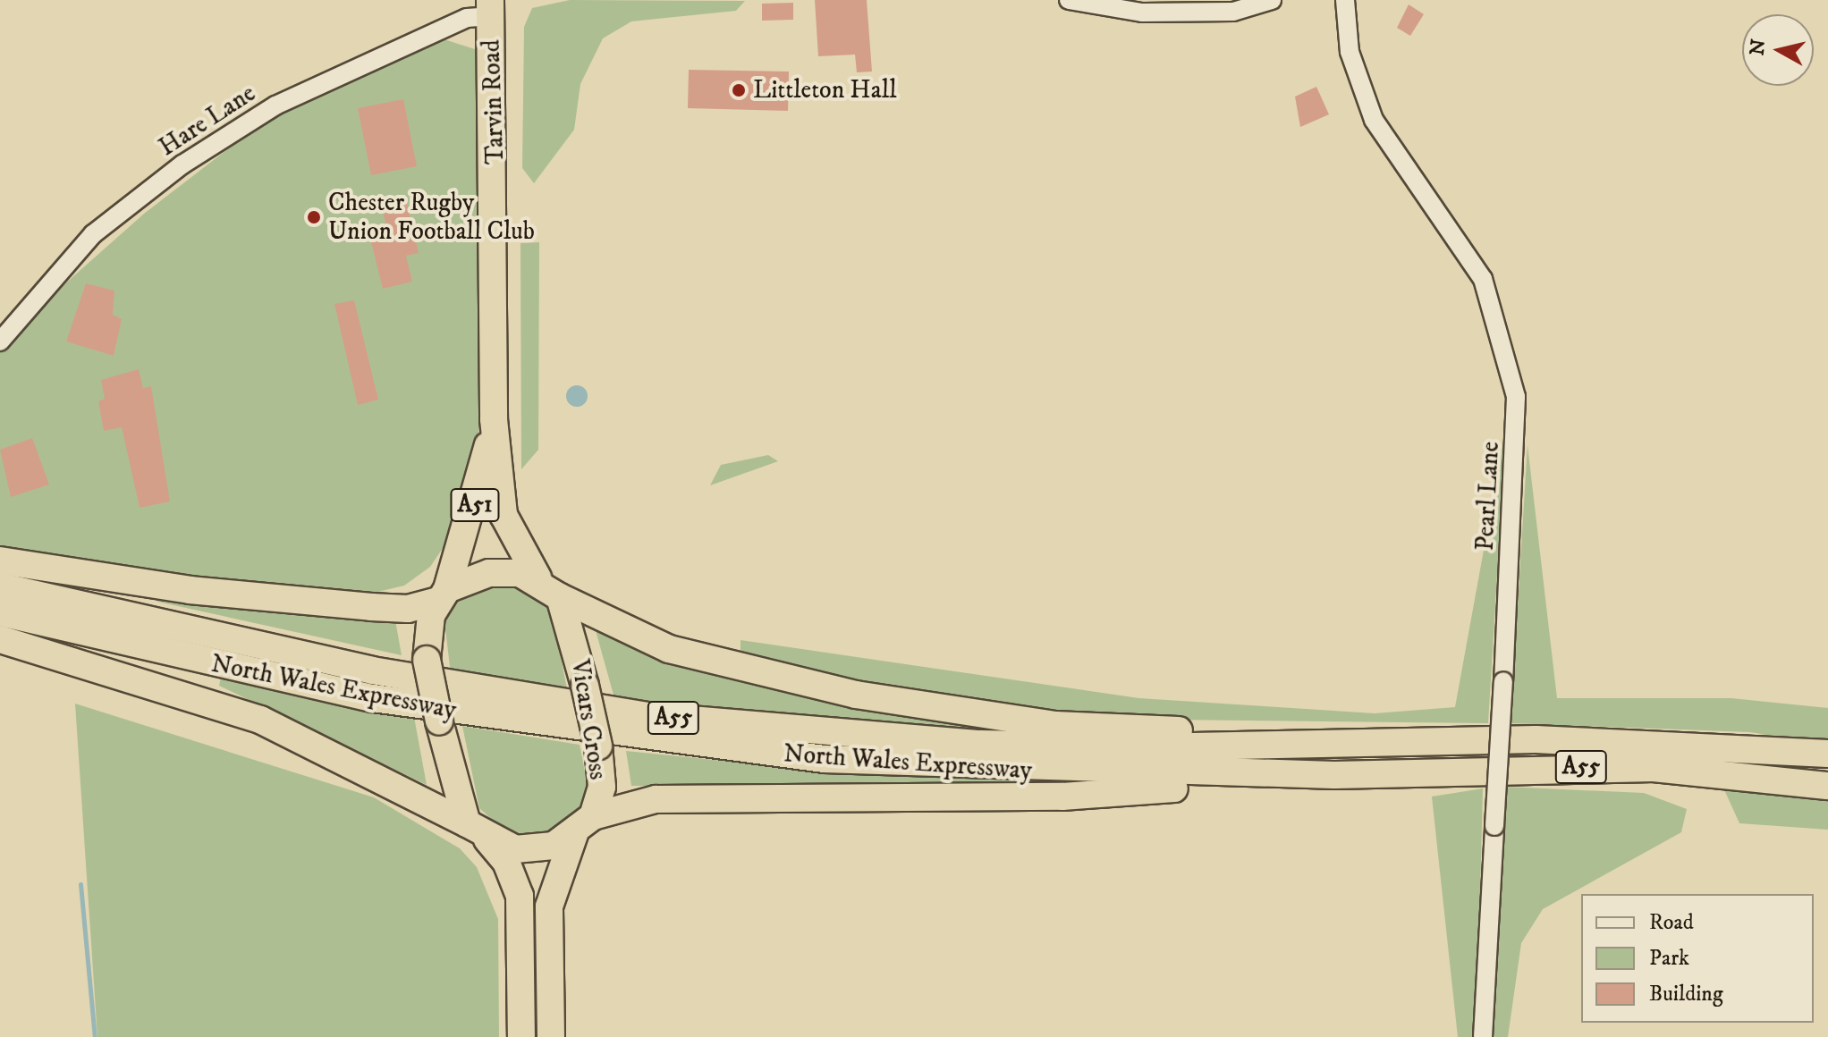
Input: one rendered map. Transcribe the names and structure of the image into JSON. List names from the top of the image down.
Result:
{
  "streets": {
    "highway": [
      "Tarvin Road",
      "A51",
      "North Wales Expressway",
      "A55",
      "Vicars Cross"
    ],
    "street": ["Hare Lane", "Pearl Lane"]
  },
  "crossings": [
    ["Tarvin Road", "Hare Lane"],
    ["Tarvin Road", "A51"],
    ["A51", "Vicars Cross"]
  ],
  "places": ["Littleton Hall", "Chester Rugby Union Football Club"],
  "legend": ["Road", "Park", "Building"],
  "north": "left"
}
